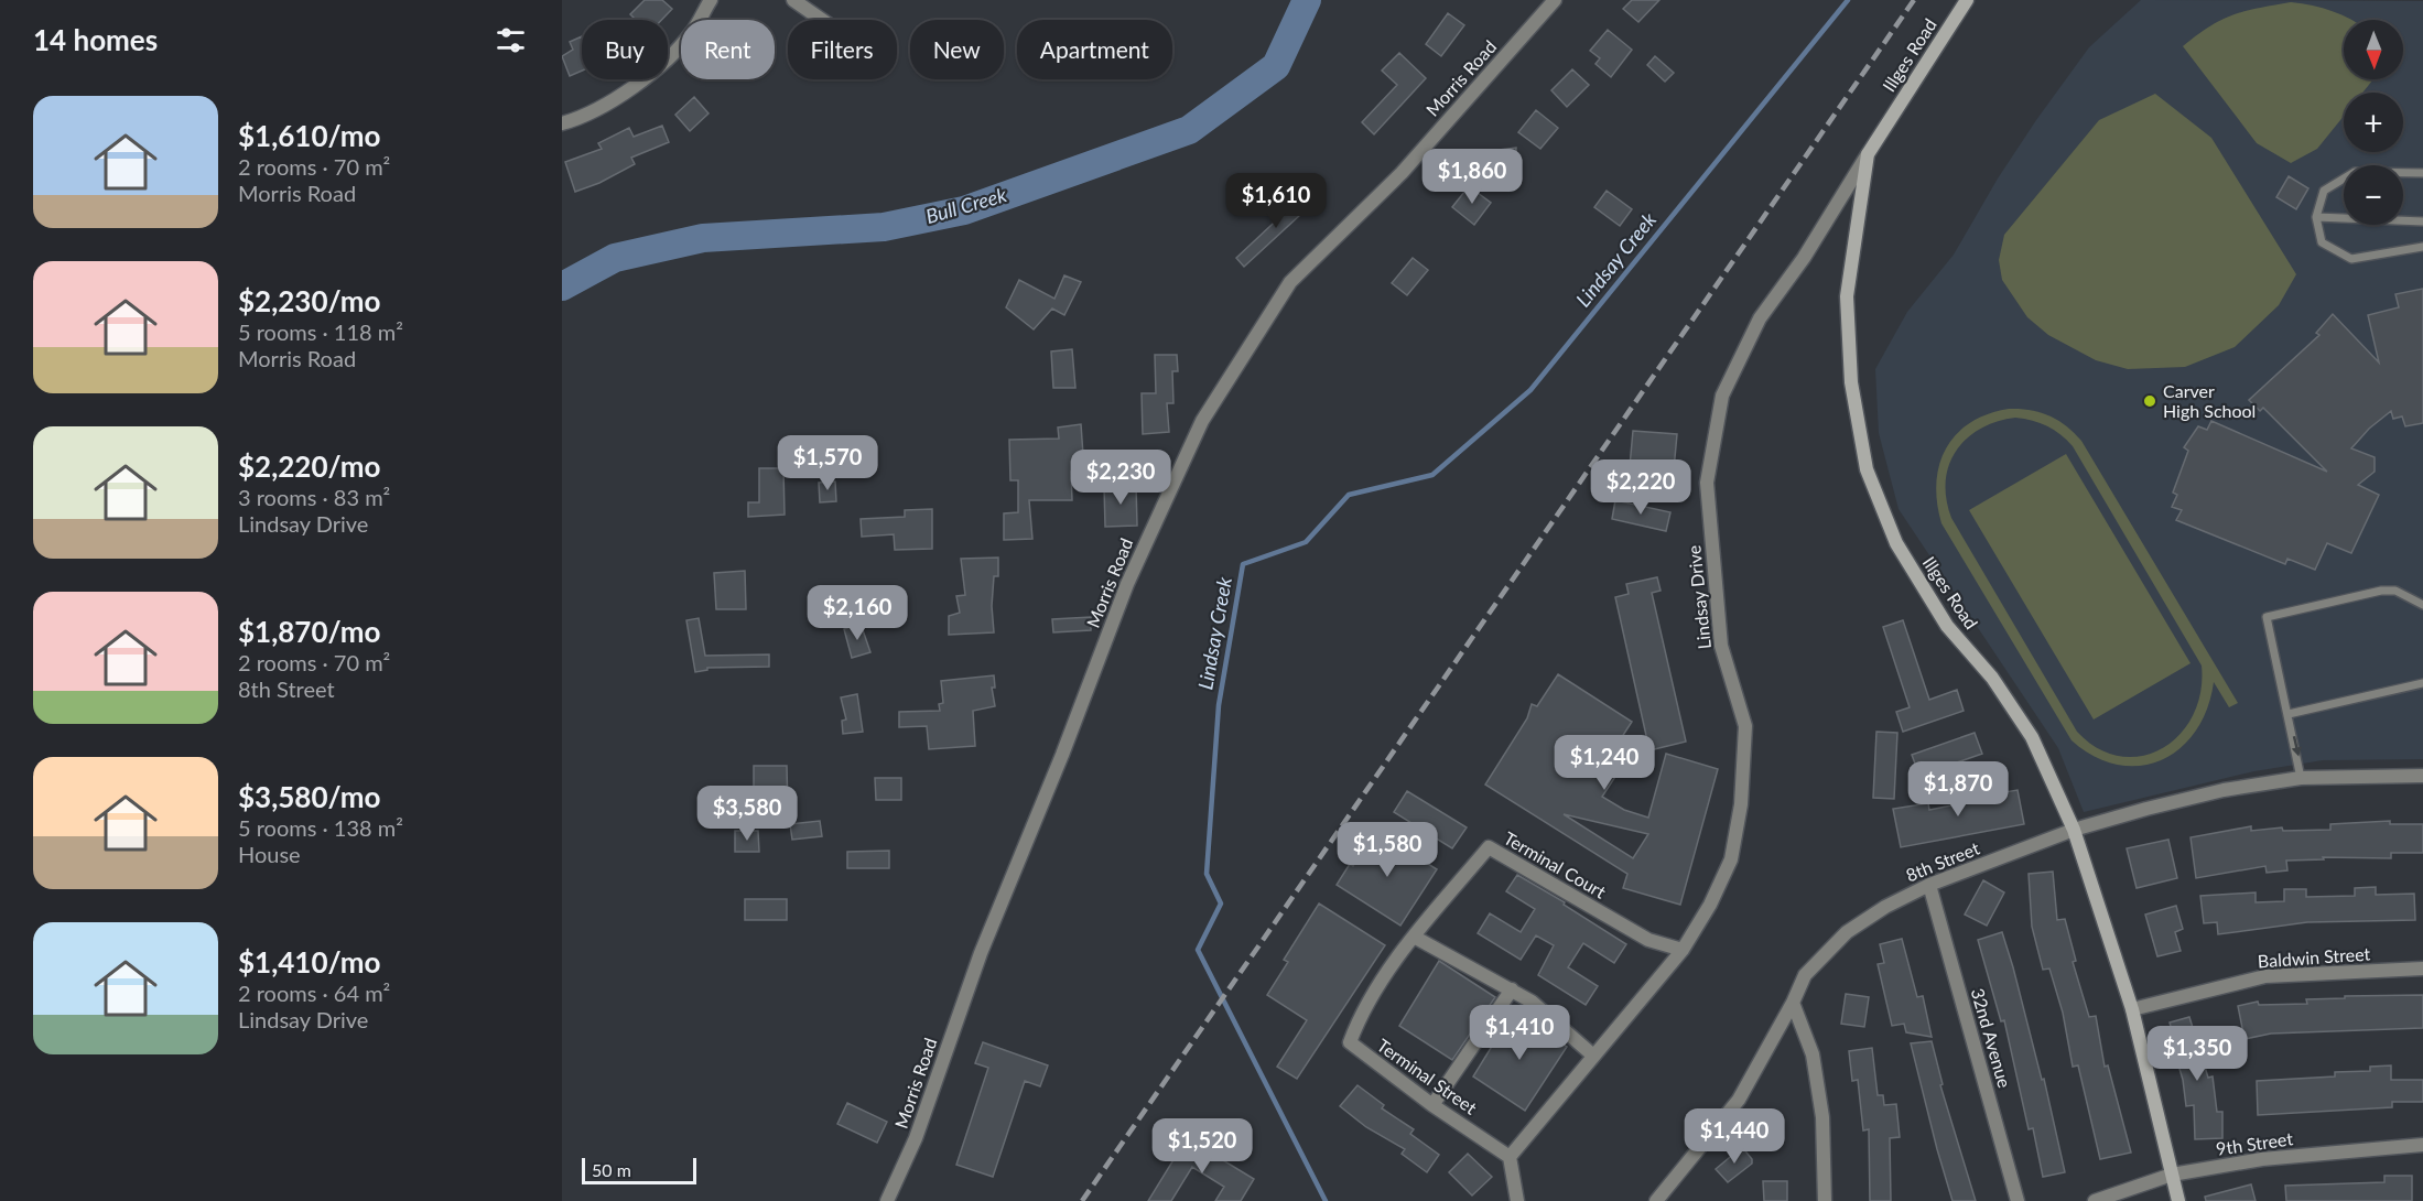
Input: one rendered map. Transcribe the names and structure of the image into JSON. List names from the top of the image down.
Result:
{
  "streets": {
    "street": [
      "Illges Road",
      "Morris Road",
      "Lindsay Drive",
      "8th Street",
      "Terminal Court",
      "Baldwin Street",
      "32nd Avenue",
      "Terminal Street",
      "9th Street"
    ]
  },
  "crossings": [
    ["Illges Road", "Lindsay Drive"],
    ["Illges Road", "8th Street"],
    ["Illges Road", "Baldwin Street"],
    ["Illges Road", "9th Street"],
    ["Lindsay Drive", "Terminal Court"],
    ["Lindsay Drive", "Terminal Street"],
    ["8th Street", "32nd Avenue"],
    ["Terminal Court", "Terminal Street"]
  ],
  "water": ["Bull Creek", "Lindsay Creek"],
  "places": ["Carver High School"],
  "scale_bar": "50 m",
  "north": "bottom",
  "page": {
    "heading": "14 homes",
    "map_buttons": ["+", "−"],
    "chip": [
      "Buy",
      "Rent",
      "Filters",
      "New",
      "Apartment"
    ],
    "list": [
      {
        "name": "$1,610/mo",
        "note": "2 rooms · 70 m² · Morris Road"
      },
      {
        "name": "$2,230/mo",
        "note": "5 rooms · 118 m² · Morris Road"
      },
      {
        "name": "$2,220/mo",
        "note": "3 rooms · 83 m² · Lindsay Drive"
      },
      {
        "name": "$1,870/mo",
        "note": "2 rooms · 70 m² · 8th Street"
      },
      {
        "name": "$3,580/mo",
        "note": "5 rooms · 138 m² · House"
      },
      {
        "name": "$1,410/mo",
        "note": "2 rooms · 64 m² · Lindsay Drive"
      }
    ],
    "price": [
      "$1,860",
      "$1,610",
      "$1,570",
      "$2,230",
      "$2,220",
      "$2,160",
      "$1,240",
      "$1,870",
      "$3,580",
      "$1,580",
      "$1,410",
      "$1,350",
      "$1,440",
      "$1,520"
    ],
    "scale": "50 m"
  }
}
